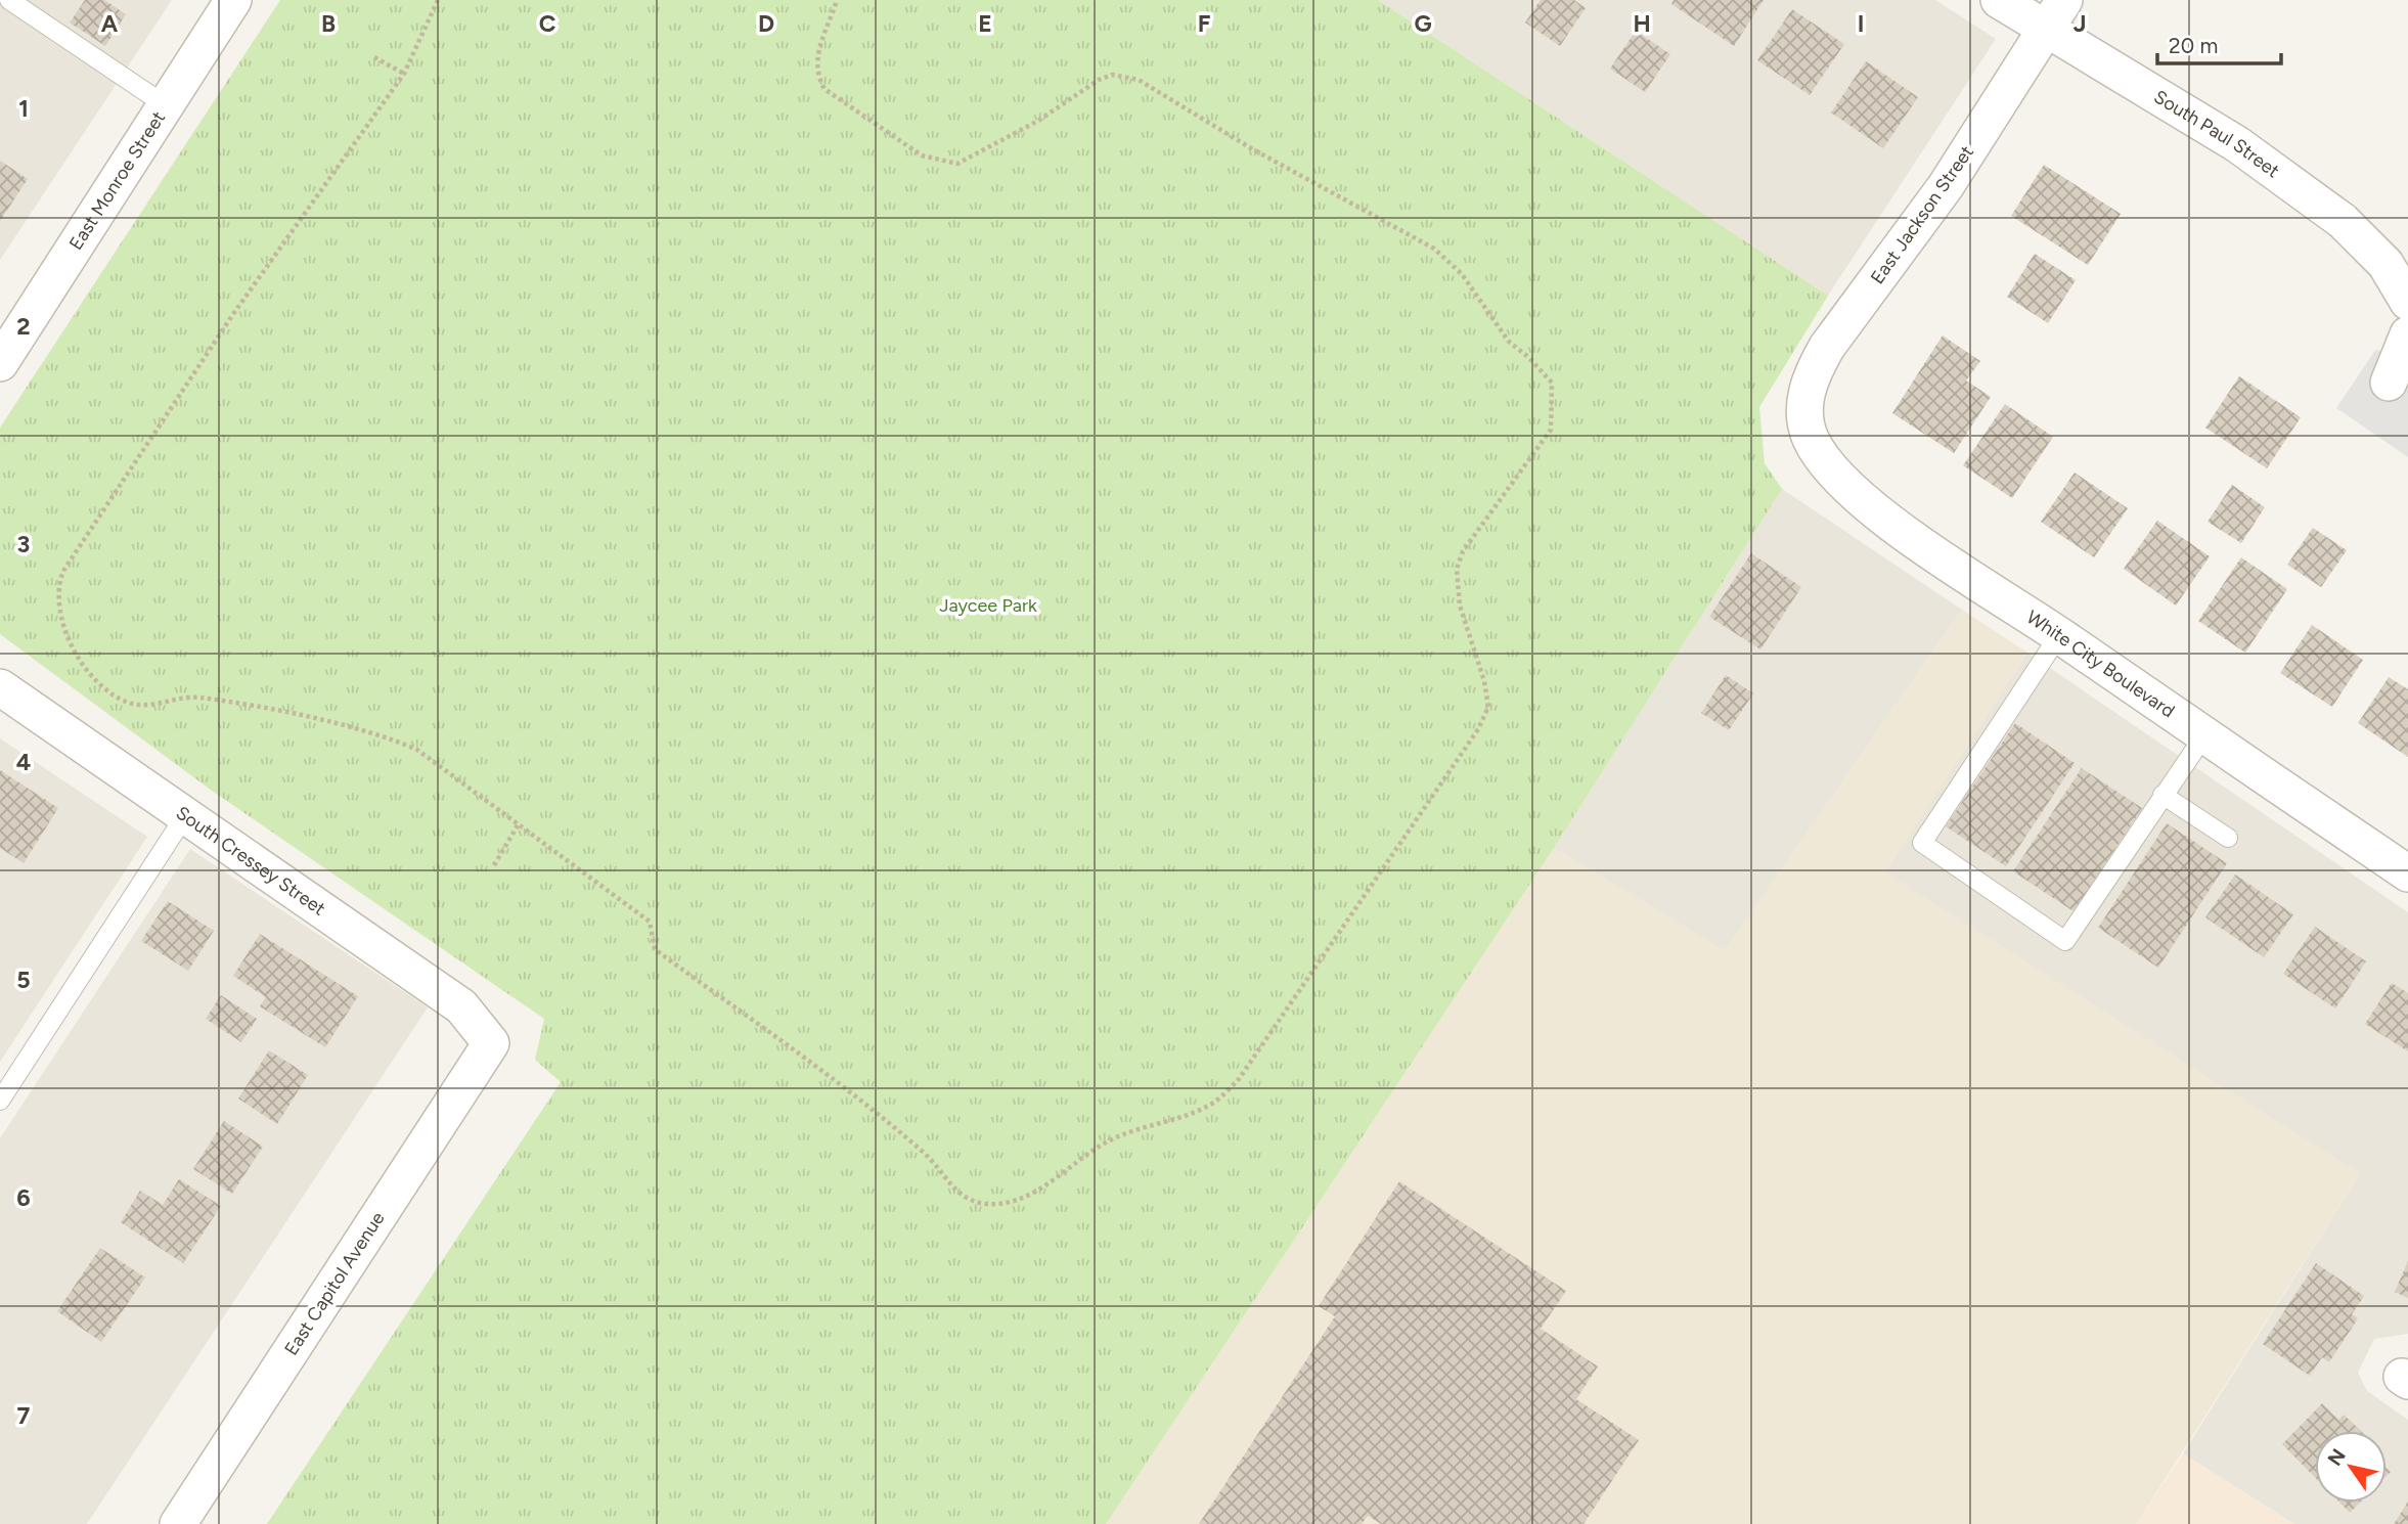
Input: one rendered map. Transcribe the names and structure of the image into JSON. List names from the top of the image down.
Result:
{
  "streets": {
    "street": [
      "South Paul Street",
      "East Monroe Street",
      "East Jackson Street",
      "White City Boulevard",
      "South Cressey Street",
      "East Capitol Avenue"
    ]
  },
  "crossings": [
    ["South Paul Street", "East Jackson Street"],
    ["East Jackson Street", "White City Boulevard"],
    ["South Cressey Street", "East Capitol Avenue"]
  ],
  "parks": ["Jaycee Park"],
  "scale_bar": "20 m",
  "north": "top left",
  "grid": {
    "columns": [
      "A",
      "B",
      "C",
      "D",
      "E",
      "F",
      "G",
      "H",
      "I",
      "J"
    ],
    "rows": [
      "1",
      "2",
      "3",
      "4",
      "5",
      "6",
      "7"
    ]
  }
}
